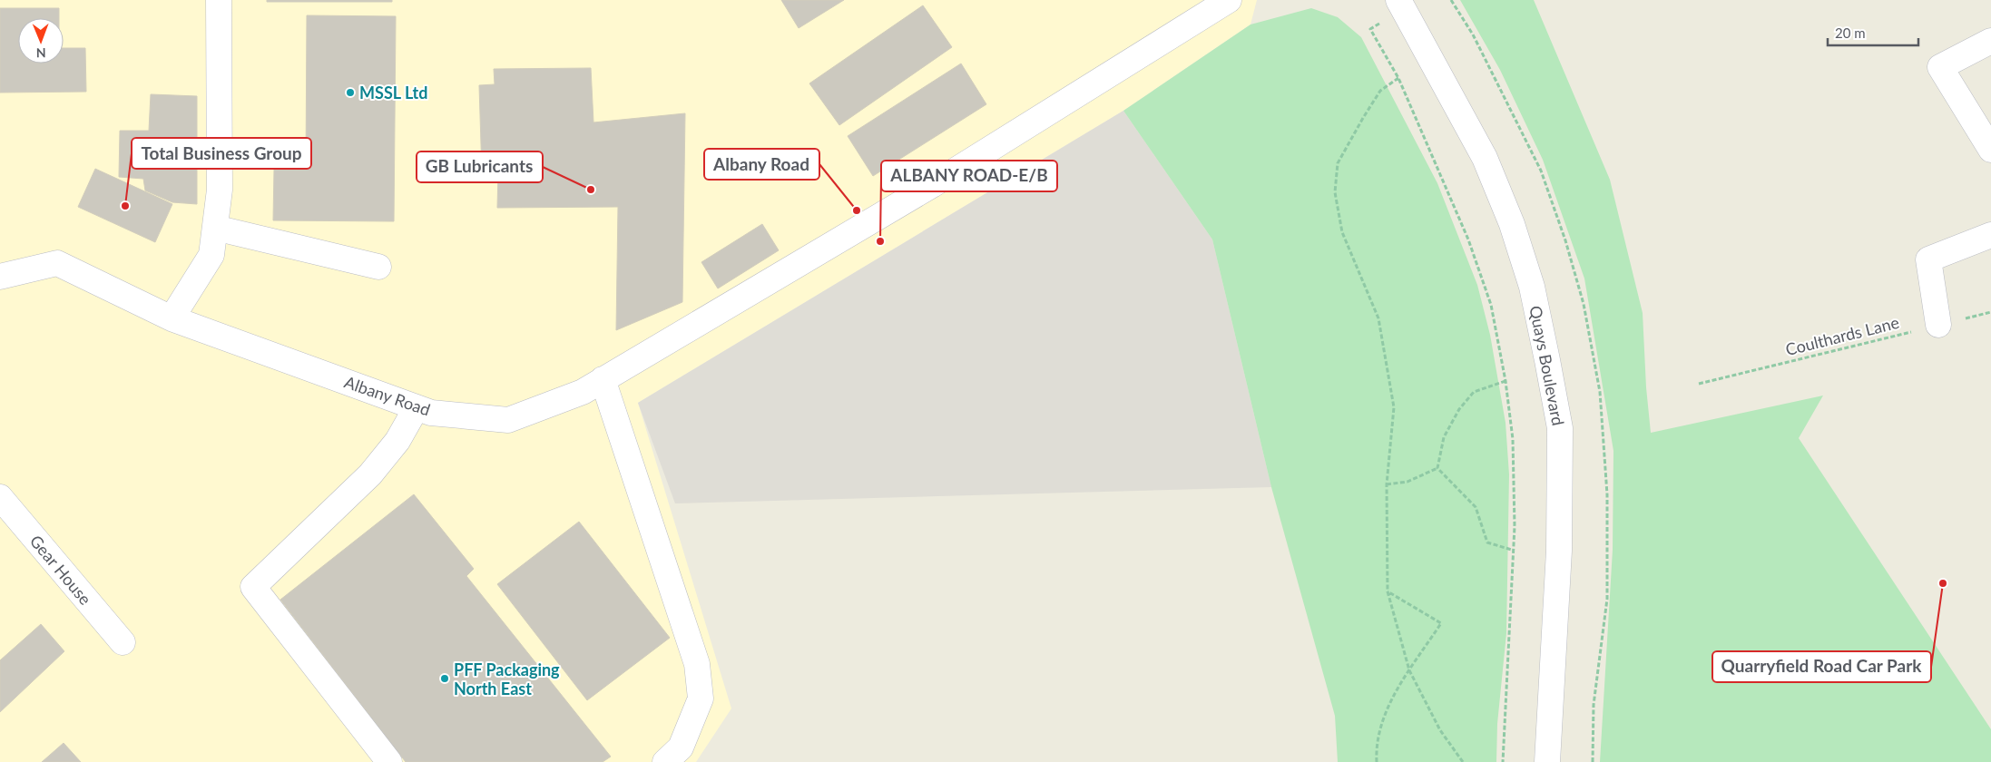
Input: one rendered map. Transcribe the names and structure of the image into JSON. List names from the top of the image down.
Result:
{
  "streets": {
    "street": ["Quays Boulevard", "Albany Road", "Gear House"],
    "path": ["Coulthards Lane"]
  },
  "places": [
    "MSSL Ltd",
    "GB Lubricants",
    "Total Business Group",
    "Albany Road",
    "ALBANY ROAD-E/B",
    "Quarryfield Road Car Park",
    "PFF Packaging North East"
  ],
  "scale_bar": "20 m",
  "north": "bottom"
}
